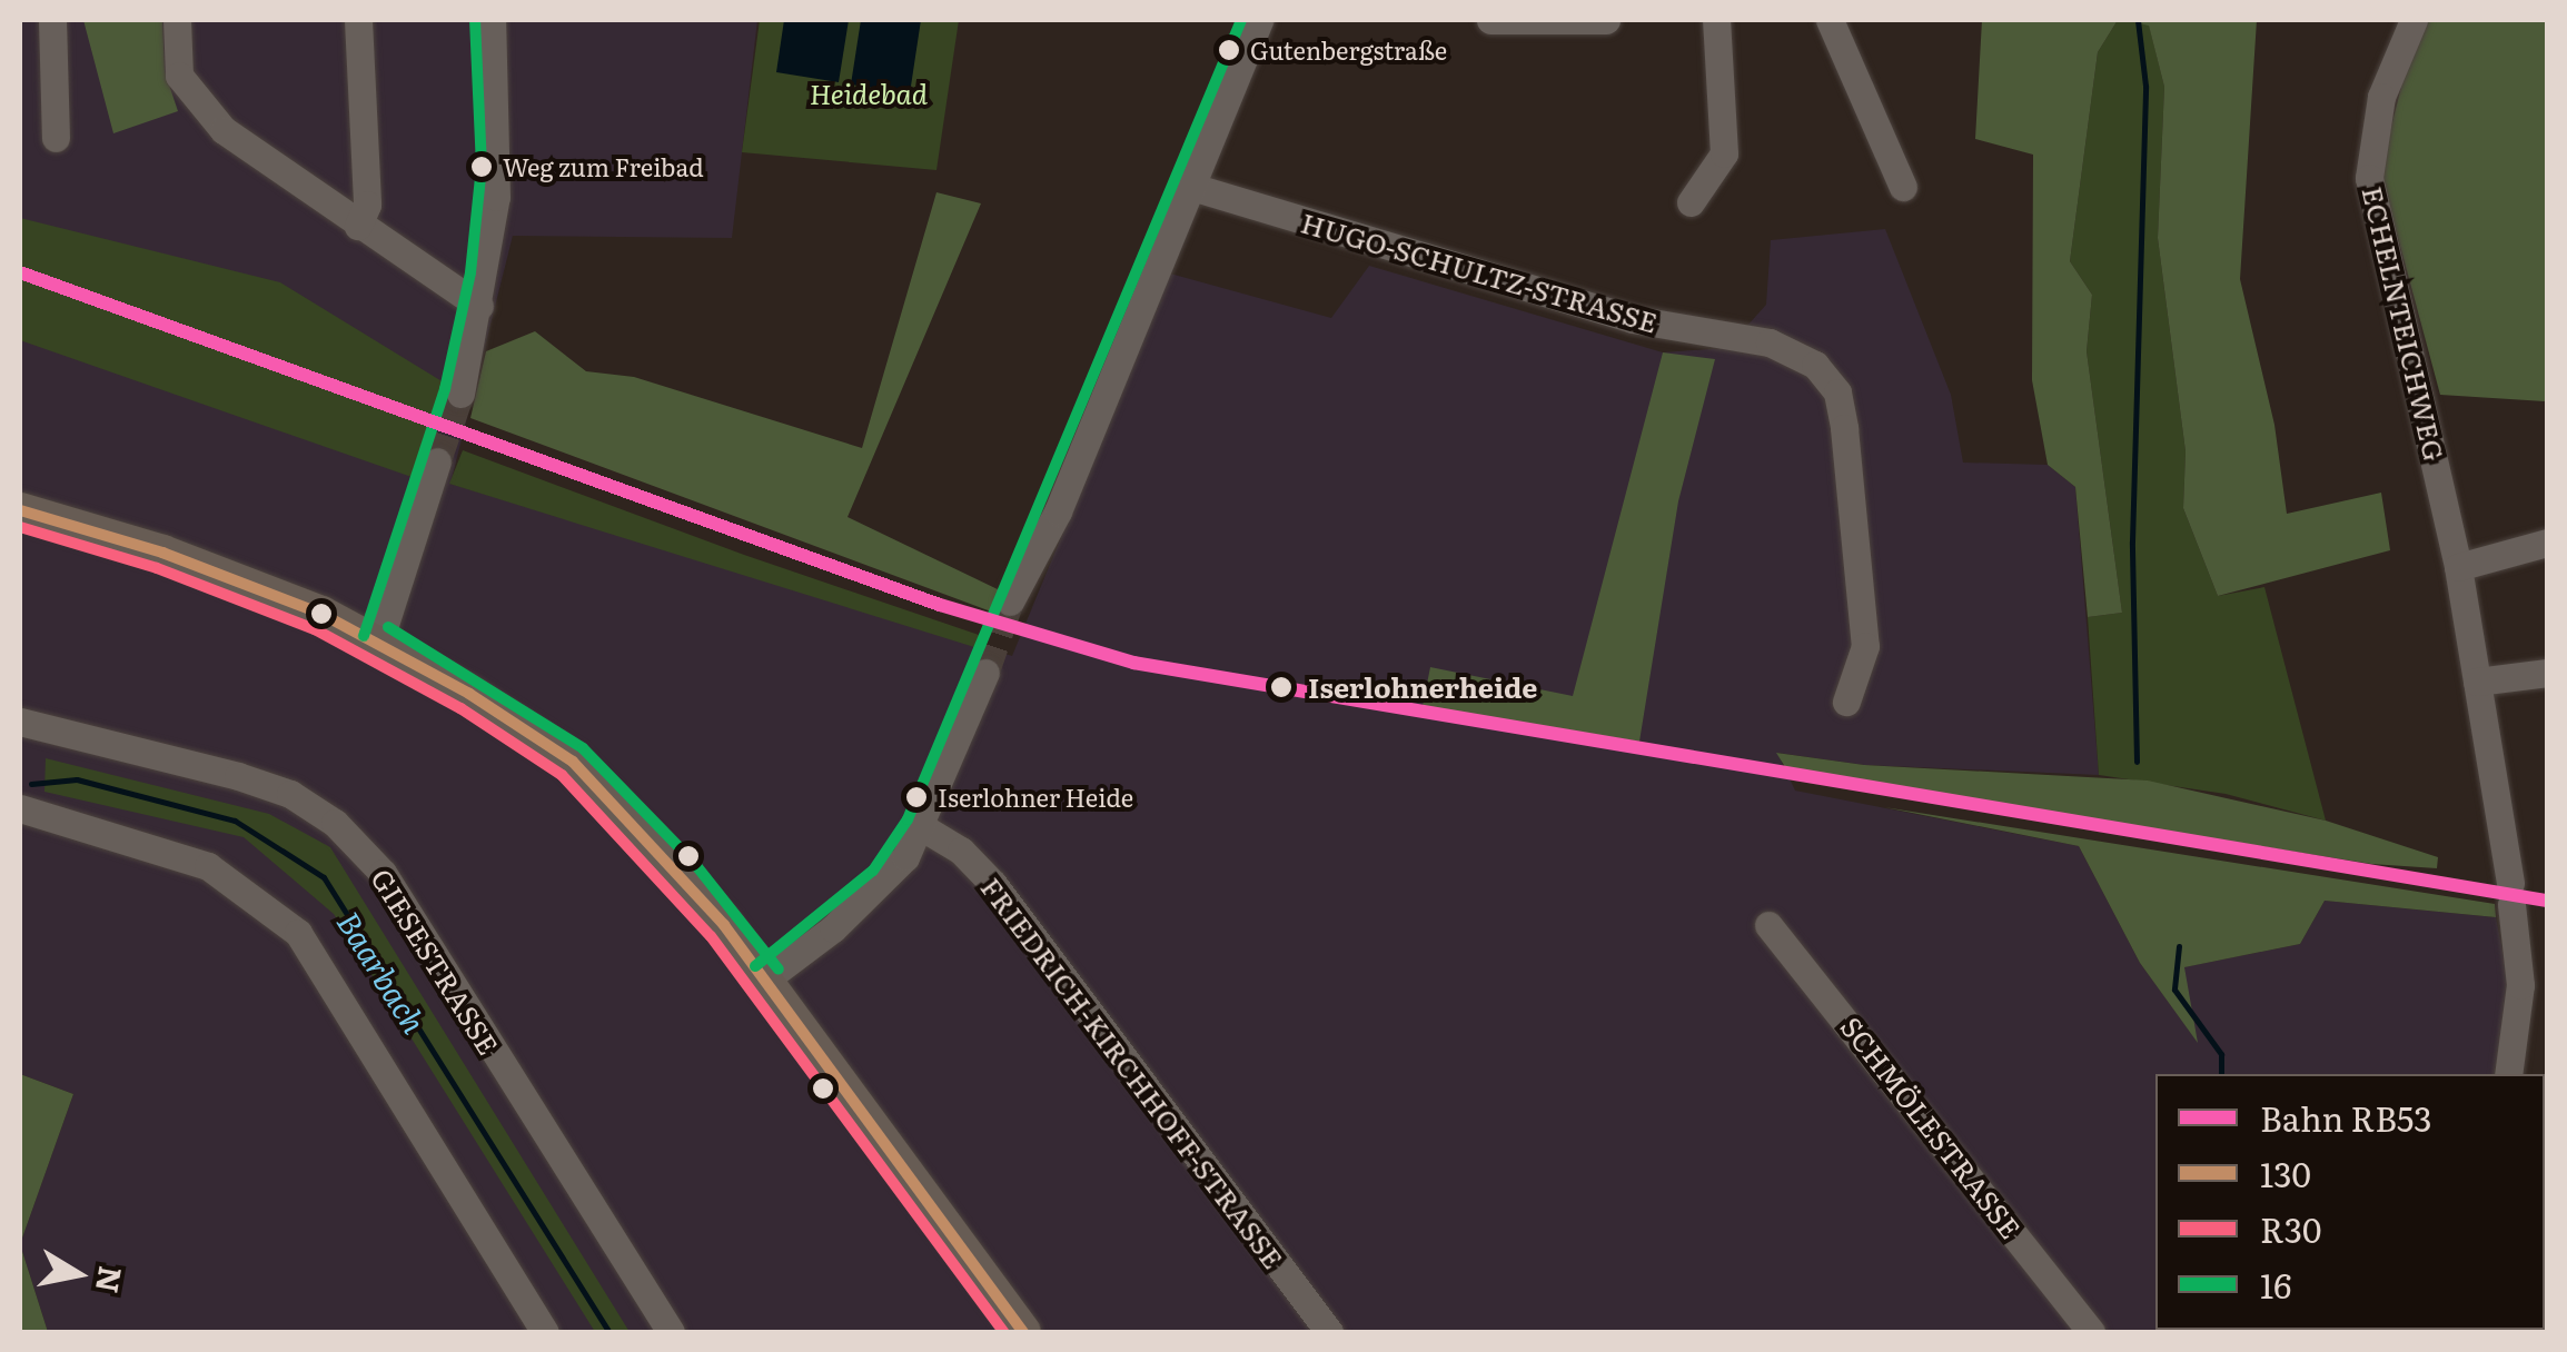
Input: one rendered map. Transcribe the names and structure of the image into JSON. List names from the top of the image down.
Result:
{
  "streets": {
    "street": [
      "HUGO-SCHULTZ-STRASSE",
      "ECHELNTEICHWEG",
      "GIESESTRASSE",
      "FRIEDRICH-KIRCHHOFF-STRASSE",
      "SCHMÖLESTRASSE"
    ]
  },
  "water": ["Baarbach"],
  "parks": ["Heidebad"],
  "places": [
    "Gutenbergstraße",
    "Weg zum Freibad",
    "Iserlohnerheide",
    "Iserlohner Heide"
  ],
  "lines": [
    "transit line 16",
    "rail line RB53",
    "transit line 130",
    "transit line R30"
  ],
  "legend": [
    "Bahn RB53",
    "130",
    "R30",
    "16"
  ],
  "north": "right"
}
